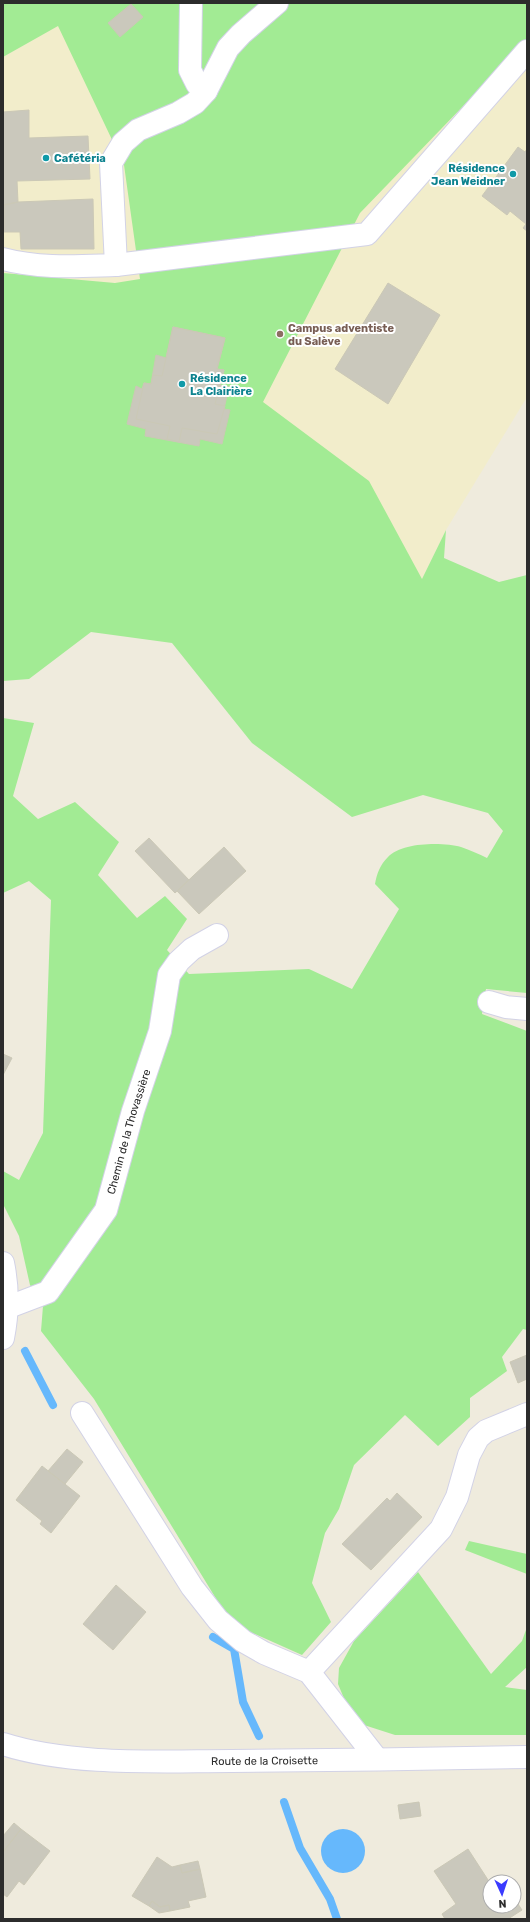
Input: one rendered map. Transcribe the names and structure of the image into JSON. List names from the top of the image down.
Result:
{
  "streets": {
    "street": ["Chemin de la Thovassière", "Route de la Croisette"]
  },
  "places": [
    "Cafétéria",
    "Résidence Jean Weidner",
    "Campus adventiste du Salève",
    "Résidence La Clairière"
  ],
  "north": "bottom"
}
